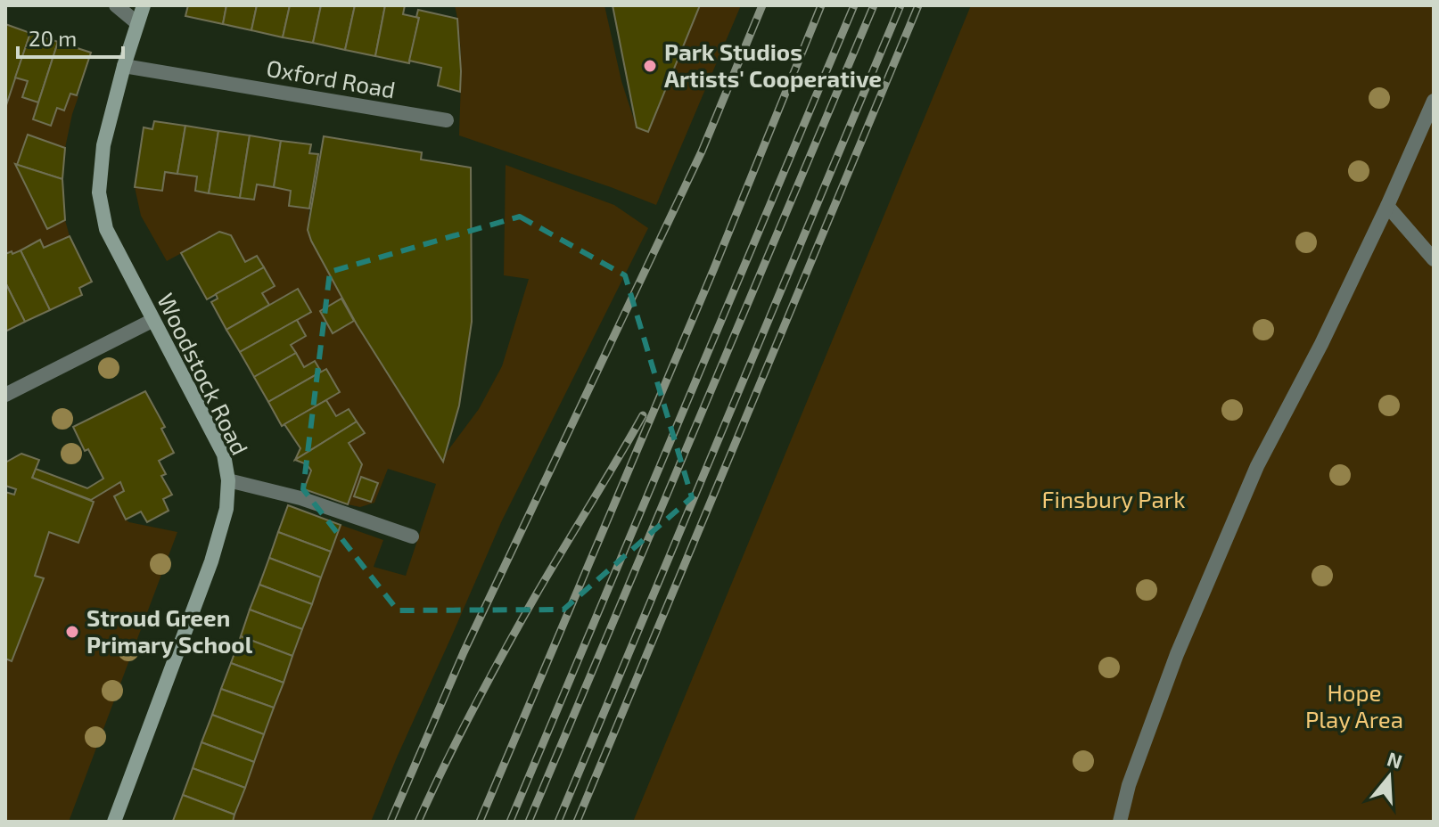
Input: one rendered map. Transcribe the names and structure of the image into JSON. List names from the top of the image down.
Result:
{
  "streets": {
    "main road": ["Woodstock Road"],
    "street": ["Oxford Road"]
  },
  "crossings": [
    ["Oxford Road", "Woodstock Road"]
  ],
  "parks": ["Finsbury Park", "Hope Play Area"],
  "places": ["Park Studios Artists' Cooperative", "Stroud Green Primary School"],
  "scale_bar": "20 m",
  "north": "top"
}
